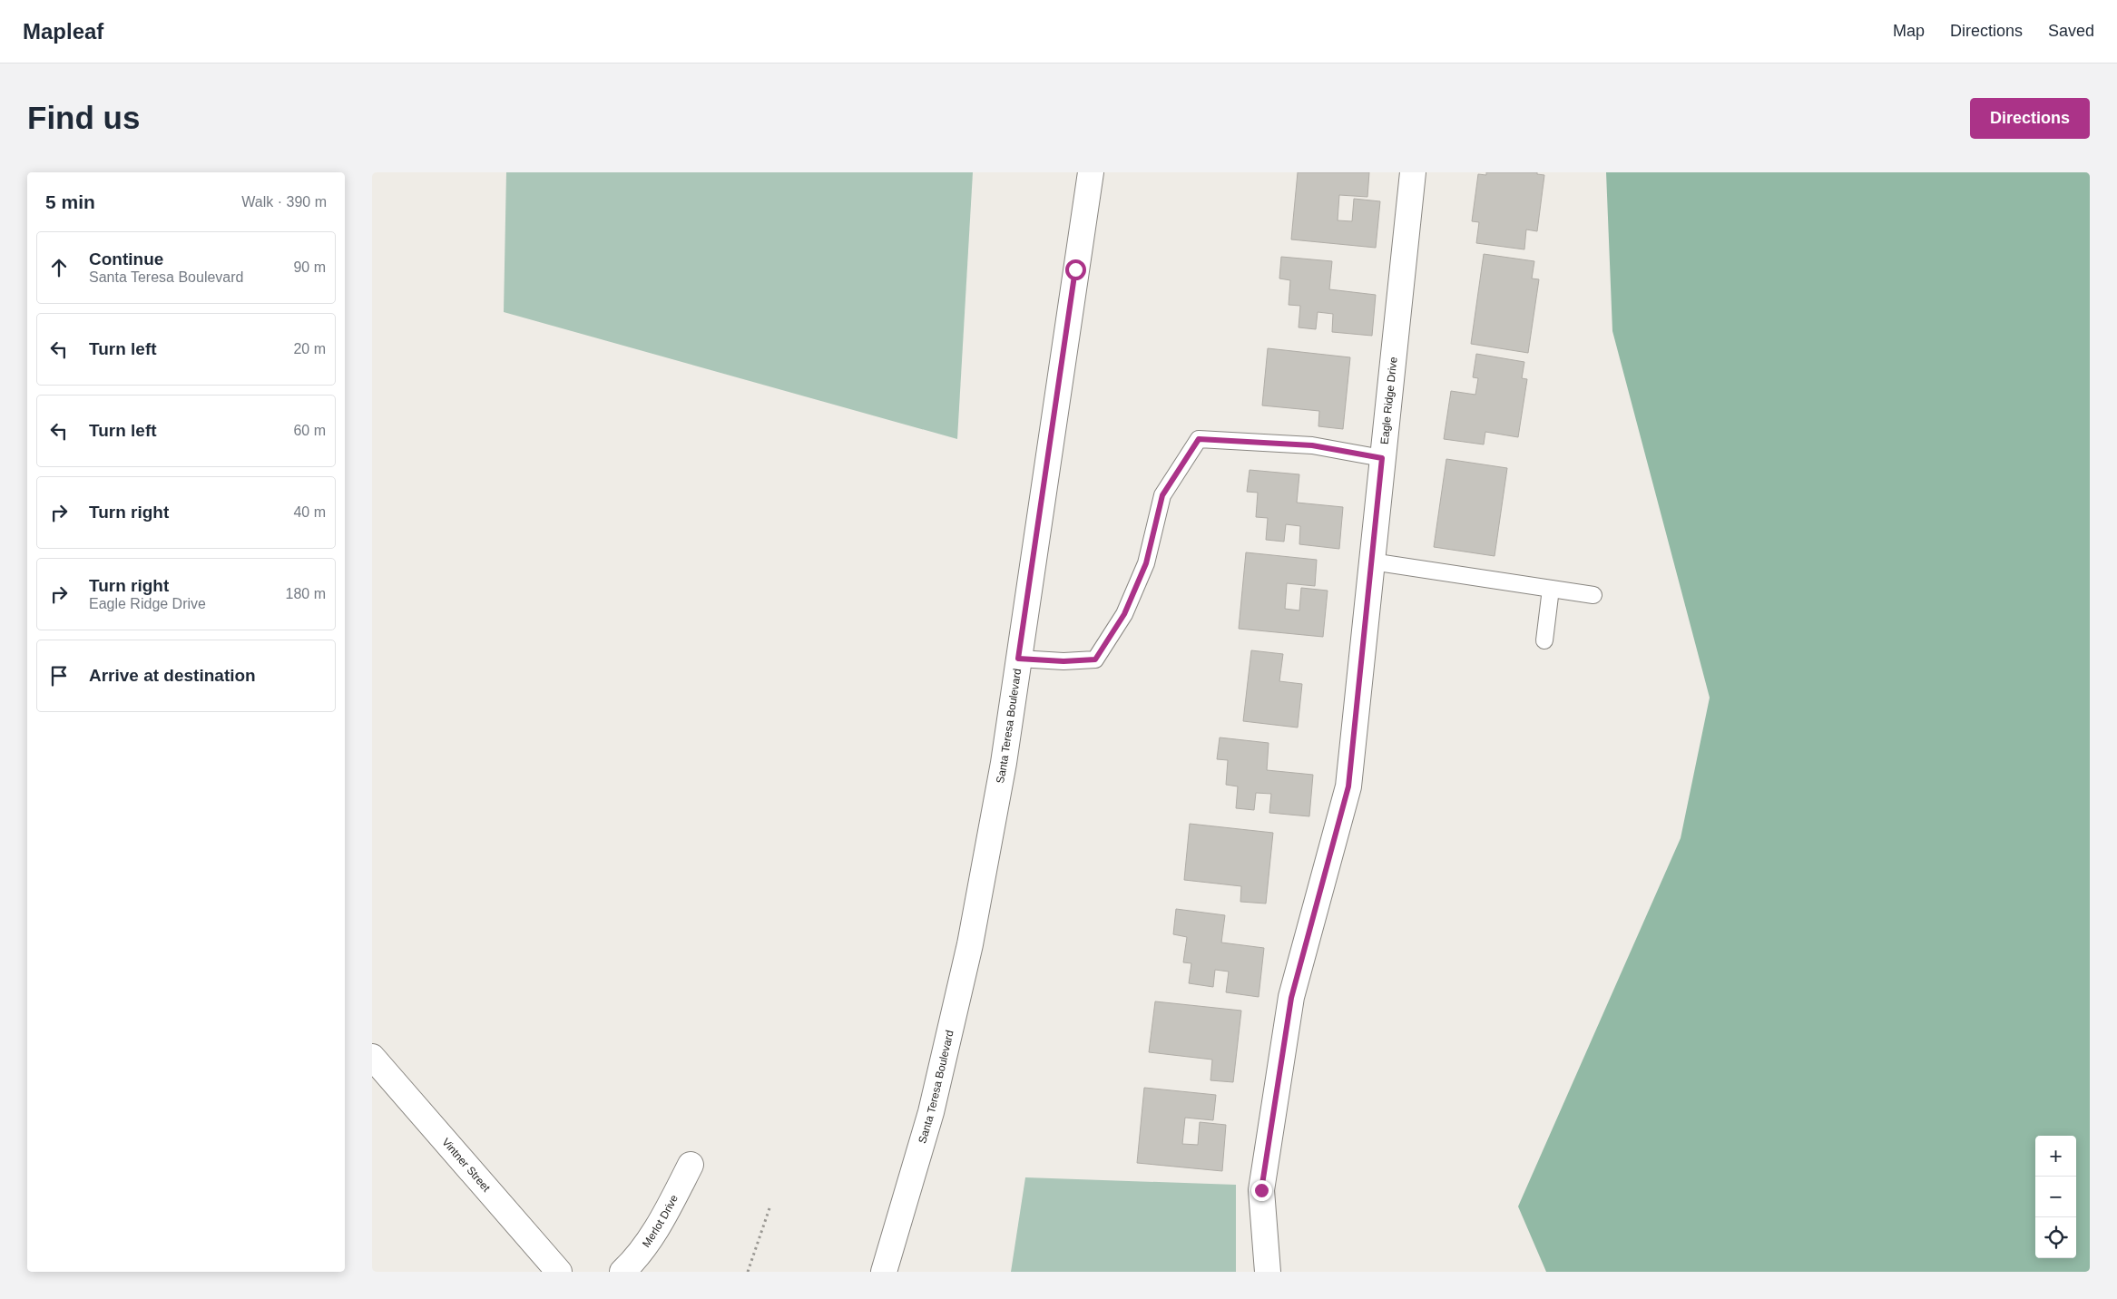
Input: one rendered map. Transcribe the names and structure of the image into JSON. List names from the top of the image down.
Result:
{
  "streets": {
    "street": [
      "Eagle Ridge Drive",
      "Santa Teresa Boulevard",
      "Vintner Street",
      "Merlot Drive"
    ]
  },
  "page": {
    "header": "Mapleaf",
    "nav": ["Map", "Directions", "Saved"],
    "buttons": "Directions",
    "title": "Find us",
    "heading": ["5 min", "Walk · 390 m"],
    "list": [
      ["Continue", "Santa Teresa Boulevard", "90 m"],
      ["Turn left", "20 m"],
      ["Turn left", "60 m"],
      ["Turn right", "40 m"],
      ["Turn right", "Eagle Ridge Drive", "180 m"],
      "Arrive at destination"
    ],
    "map_buttons": ["+", "−"]
  }
}
